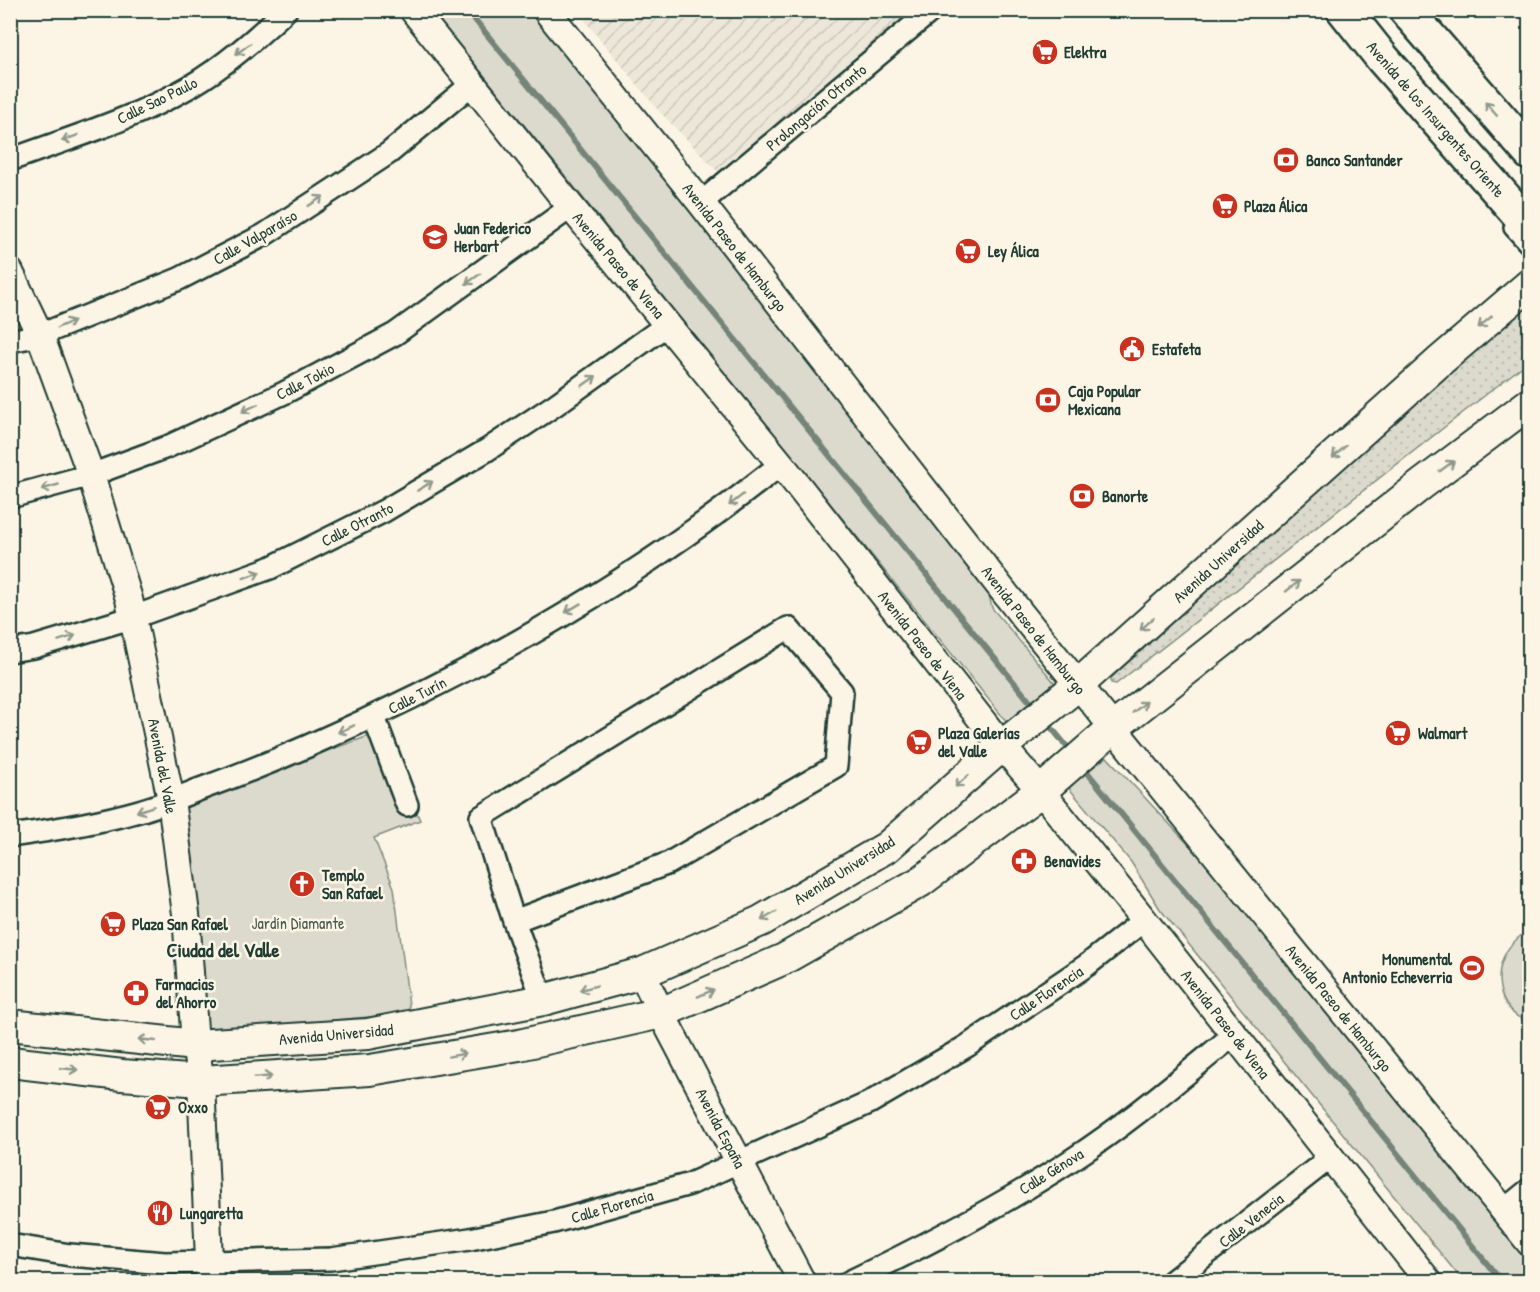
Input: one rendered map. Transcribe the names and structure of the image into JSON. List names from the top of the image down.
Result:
{
  "streets": {
    "highway": ["Avenida de los Insurgentes Oriente"],
    "main road": ["Avenida Universidad"],
    "street": [
      "Calle Sao Paulo",
      "Prolongación Otranto",
      "Calle Valparaíso",
      "Avenida Paseo de Hamburgo",
      "Avenida Paseo de Viena",
      "Calle Tokio",
      "Calle Otranto",
      "Calle Turín",
      "Avenida del Valle",
      "Calle Florencia",
      "Avenida España",
      "Calle Génova",
      "Calle Venecia"
    ]
  },
  "crossings": [
    ["Prolongación Otranto", "Avenida Paseo de Hamburgo"],
    ["Calle Valparaíso", "Avenida Paseo de Viena"],
    ["Calle Valparaíso", "Avenida del Valle"],
    ["Avenida Paseo de Hamburgo", "Avenida Universidad"],
    ["Avenida Paseo de Viena", "Calle Tokio"],
    ["Avenida Paseo de Viena", "Calle Otranto"],
    ["Avenida Paseo de Viena", "Avenida Universidad"],
    ["Avenida Paseo de Viena", "Calle Turín"],
    ["Avenida Paseo de Viena", "Calle Florencia"],
    ["Avenida Paseo de Viena", "Calle Génova"],
    ["Avenida Paseo de Viena", "Calle Venecia"],
    ["Calle Tokio", "Avenida del Valle"],
    ["Calle Otranto", "Avenida del Valle"],
    ["Avenida Universidad", "Avenida del Valle"],
    ["Avenida Universidad", "Avenida España"],
    ["Calle Turín", "Avenida del Valle"],
    ["Avenida del Valle", "Calle Florencia"],
    ["Calle Florencia", "Avenida España"]
  ],
  "one_way": [
    "Calle Sao Paulo",
    "Calle Valparaíso",
    "Calle Tokio",
    "Calle Otranto",
    "Calle Turín"
  ],
  "districts": ["Ciudad del Valle"],
  "parks": ["Jardín Diamante"],
  "places": {
    "supermarket": [
      "Elektra",
      "Plaza Álica",
      "Ley Álica",
      "Walmart",
      "Plaza Galerías del Valle",
      "Plaza San Rafael",
      "Oxxo"
    ],
    "bank": ["Banco Santander", "Caja Popular Mexicana", "Banorte"],
    "school or university": ["Juan Federico Herbart"],
    "public building": ["Estafeta"],
    "pharmacy": ["Benavides", "Farmacias del Ahorro"],
    "church": ["Templo San Rafael"],
    "sports": ["Monumental Antonio Echeverria"],
    "restaurant": ["Lungaretta"]
  }
}
